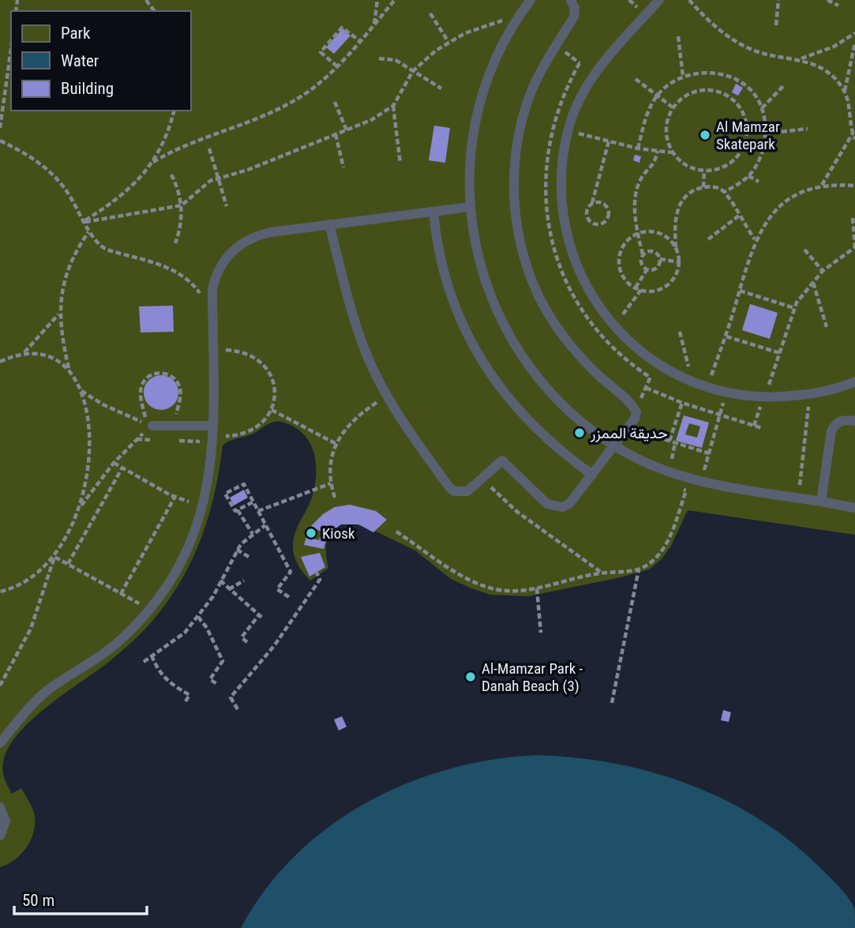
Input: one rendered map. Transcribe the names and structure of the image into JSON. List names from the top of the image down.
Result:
{
  "places": [
    "Al Mamzar Skatepark",
    "حديقة الممزر",
    "Kiosk",
    "Al-Mamzar Park - Danah Beach (3)"
  ],
  "legend": ["Park", "Water", "Building"],
  "scale_bar": "50 m"
}
